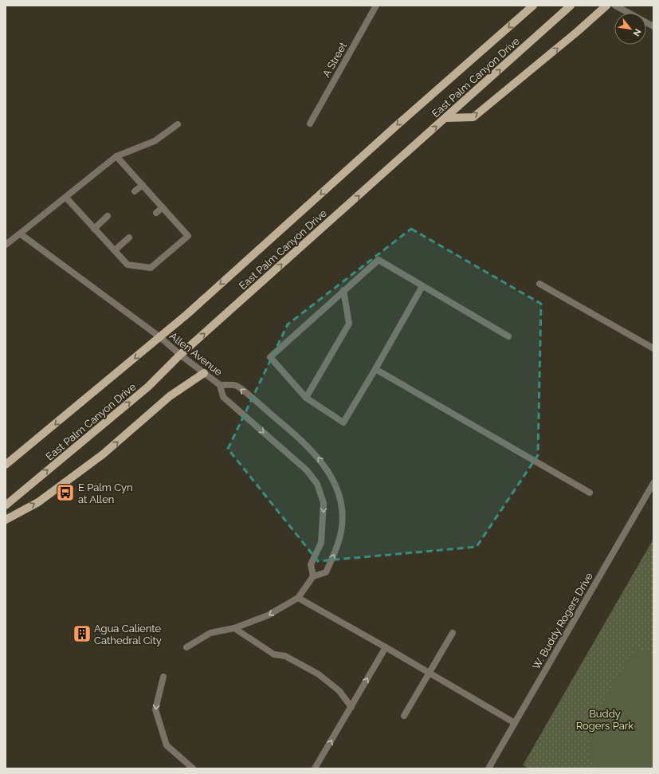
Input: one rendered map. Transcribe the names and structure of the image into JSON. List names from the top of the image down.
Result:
{
  "streets": {
    "main road": ["East Palm Canyon Drive"],
    "street": ["A Street", "Allen Avenue", "W. Buddy Rogers Drive"]
  },
  "crossings": [
    ["East Palm Canyon Drive", "Allen Avenue"]
  ],
  "parks": ["Buddy Rogers Park"],
  "places": {
    "bus stop": ["E Palm Cyn at Allen"],
    "building": ["Agua Caliente Cathedral City"]
  },
  "north": "bottom right"
}
